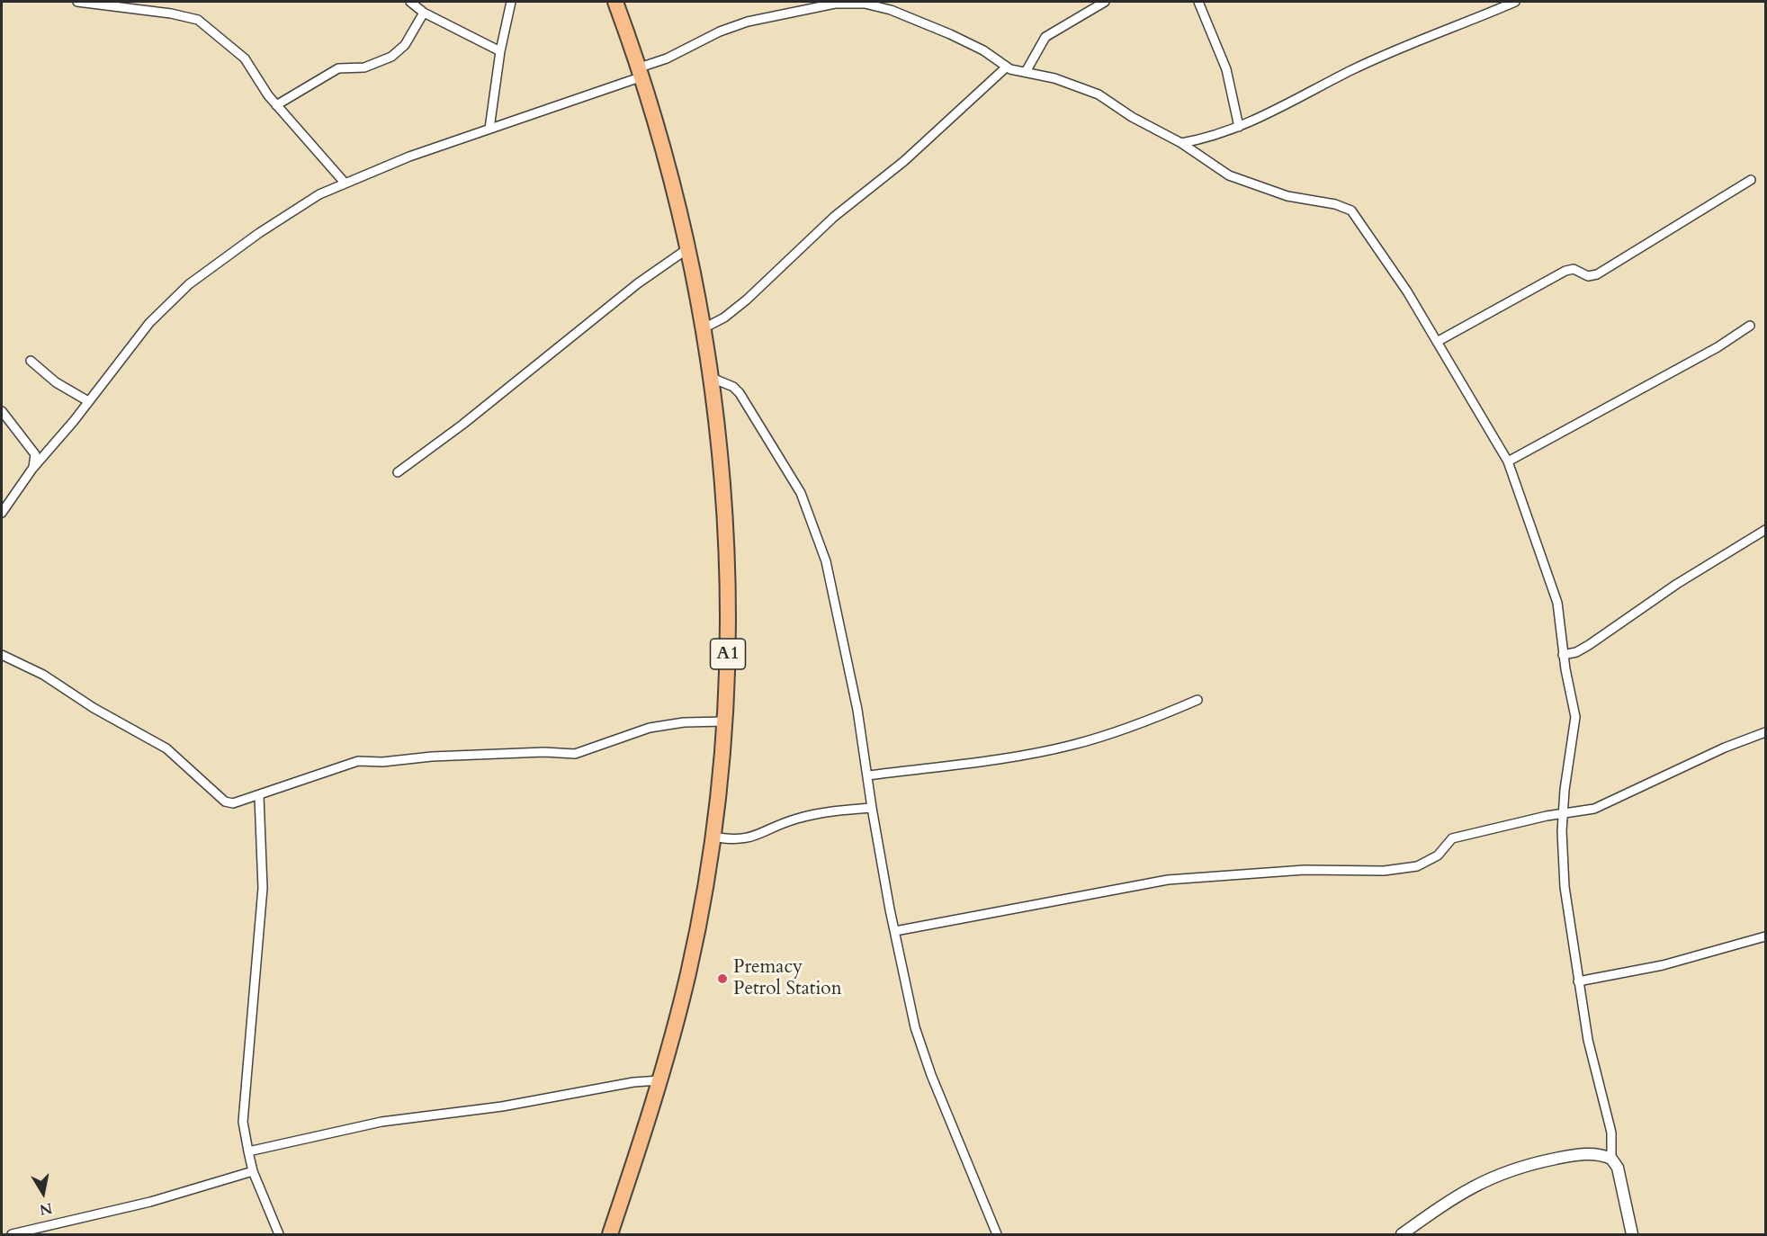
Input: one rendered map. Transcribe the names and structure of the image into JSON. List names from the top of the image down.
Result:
{
  "streets": {
    "highway": ["A1"]
  },
  "places": ["Premacy Petrol Station"],
  "north": "bottom"
}
